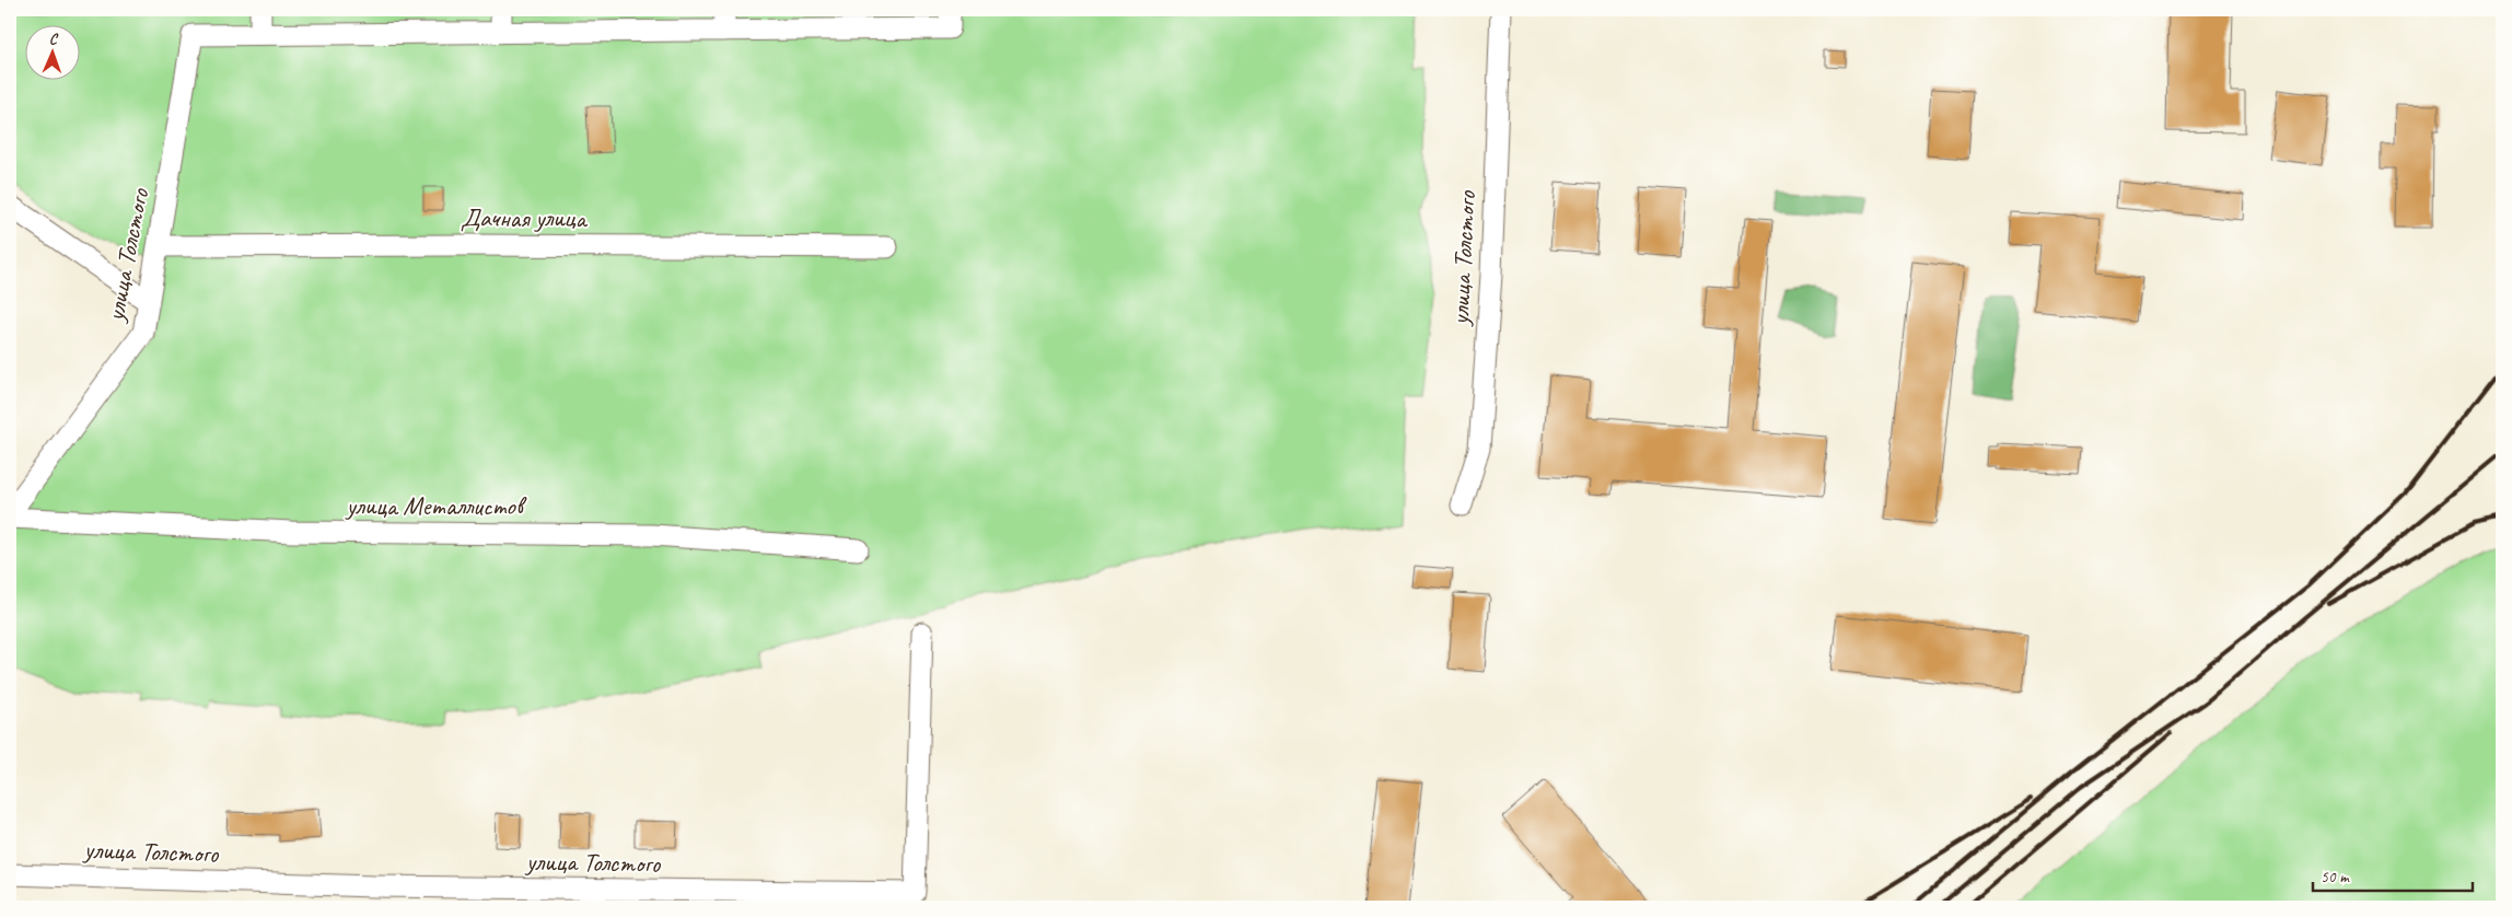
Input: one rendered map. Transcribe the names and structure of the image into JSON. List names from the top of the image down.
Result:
{
  "streets": {
    "street": ["Дачная улица", "улица Толстого", "улица Металлистов"]
  },
  "crossings": [
    ["Дачная улица", "улица Толстого"]
  ],
  "scale_bar": "50 m",
  "north": "top"
}
